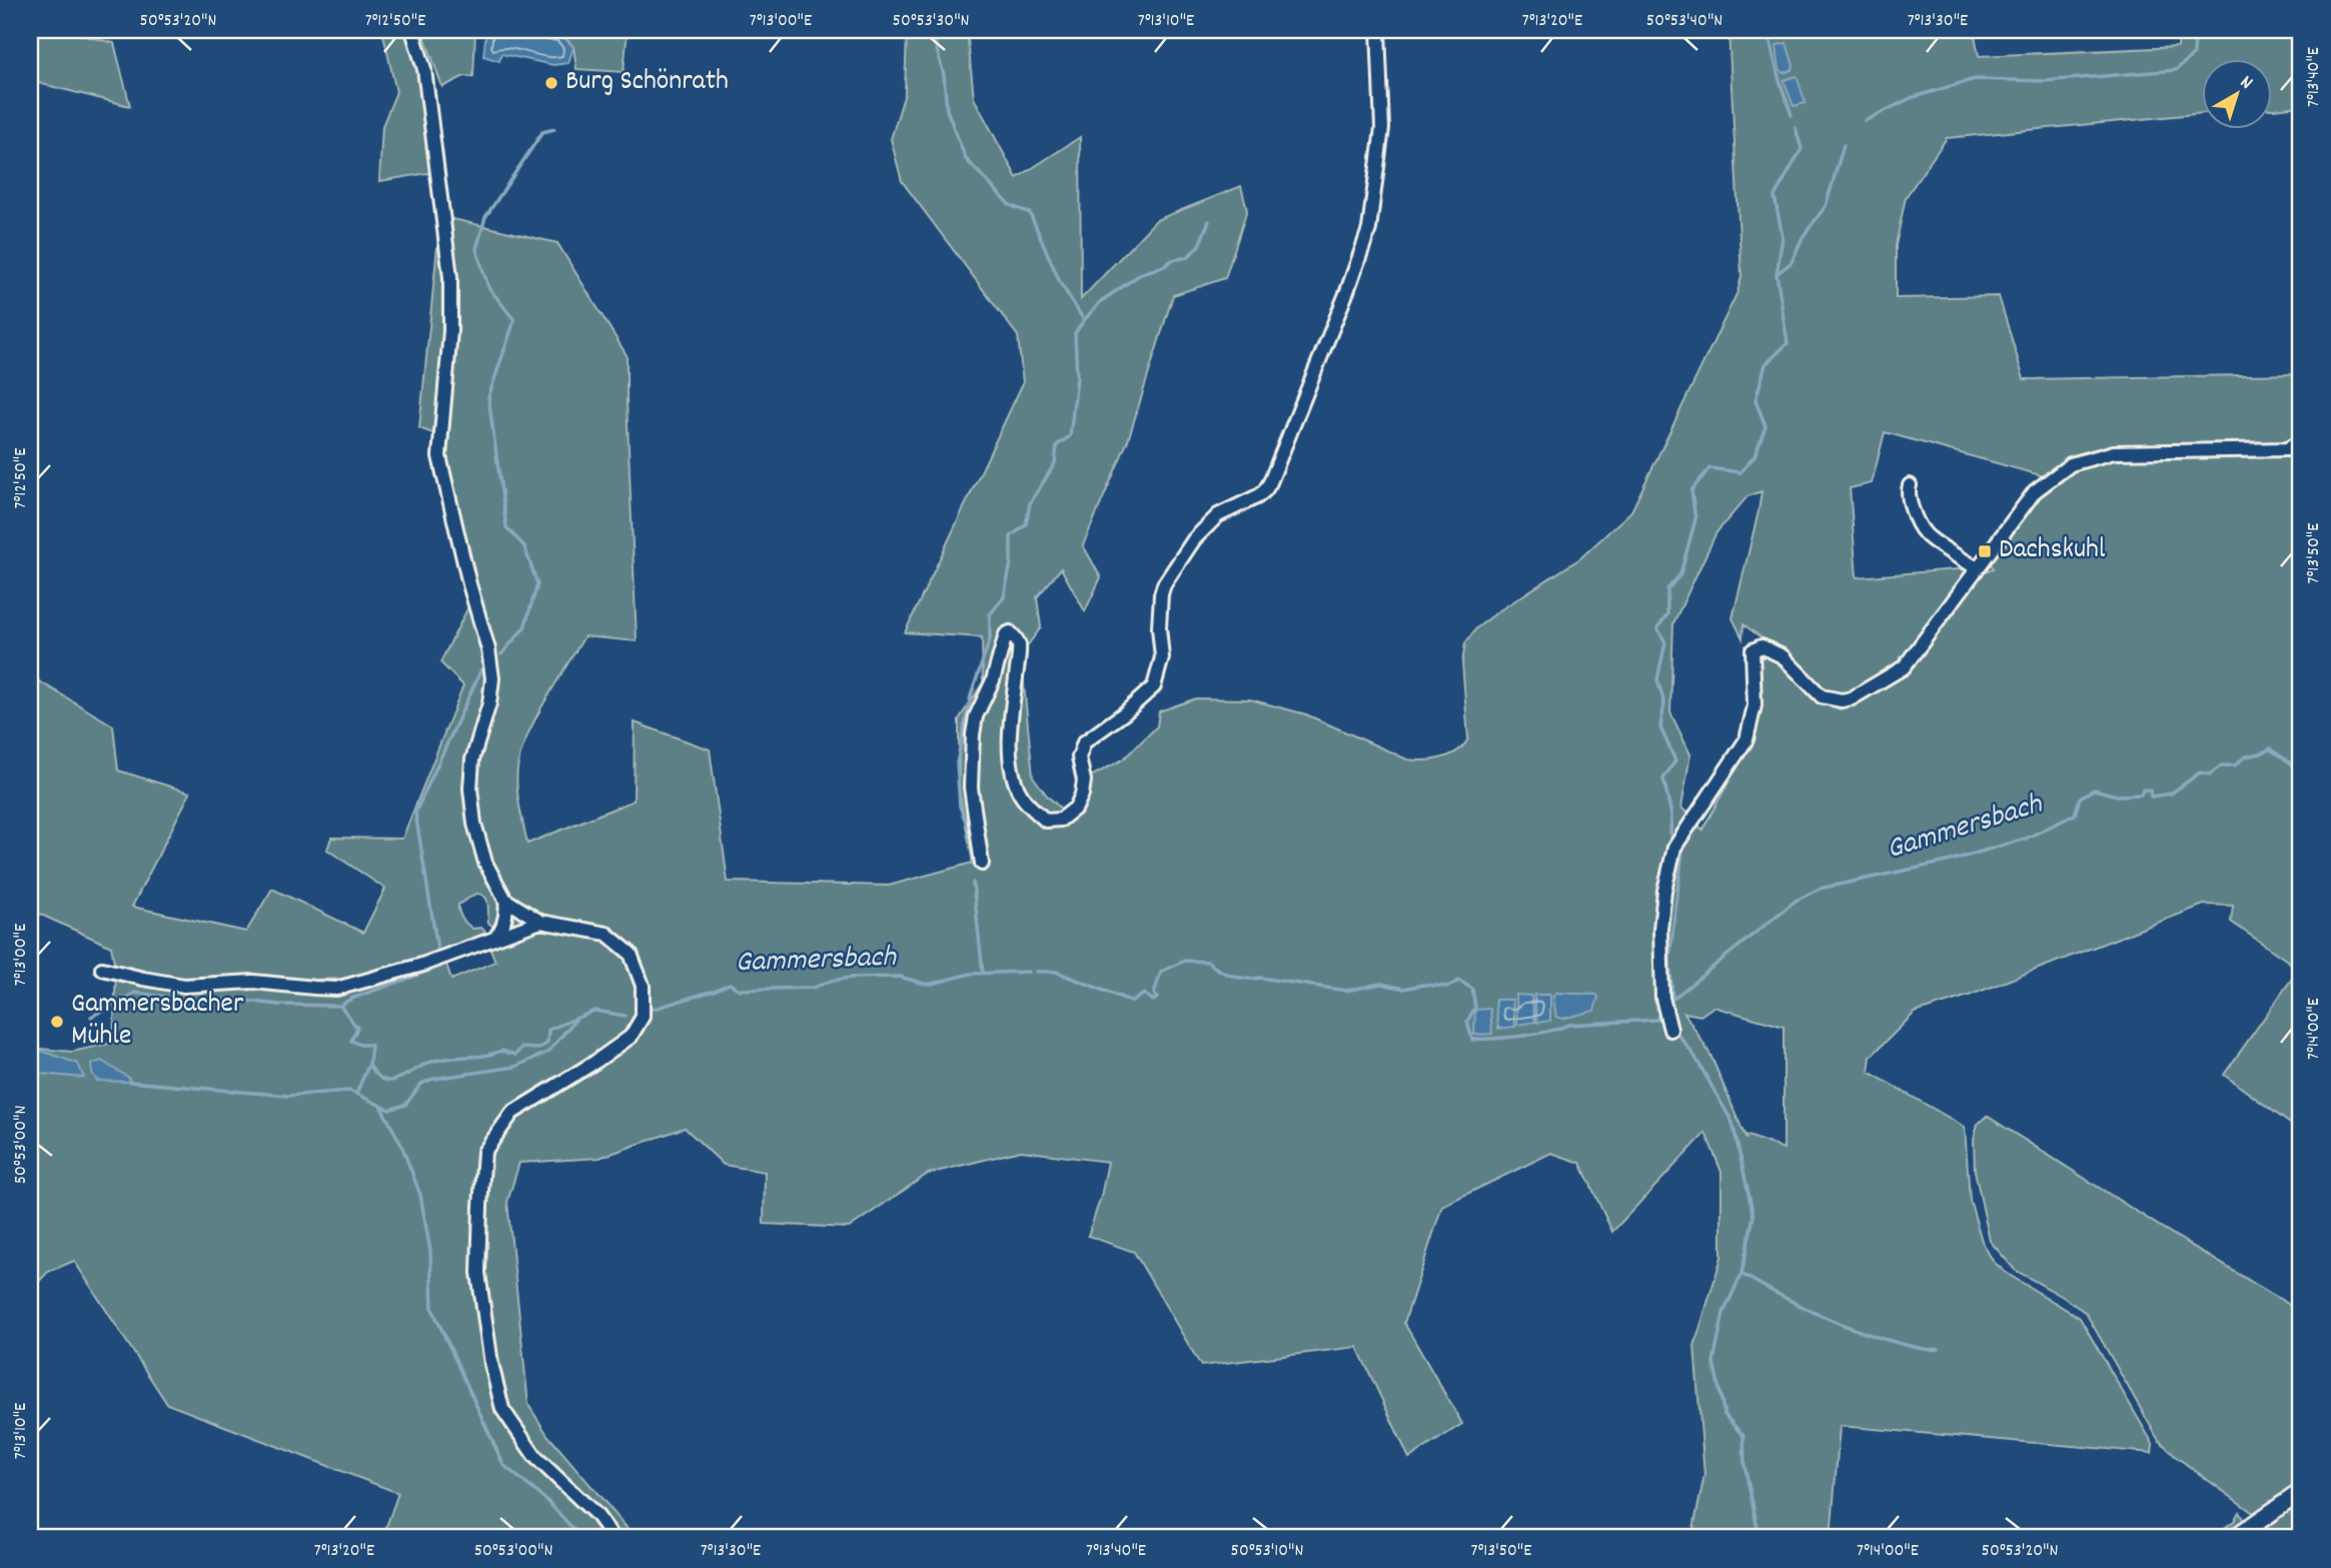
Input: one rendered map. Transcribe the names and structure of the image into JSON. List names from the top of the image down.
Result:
{
  "water": ["Gammersbach"],
  "places": {
    "other": ["Burg Schönrath", "Gammersbacher Mühle"],
    "transit": ["Dachskuhl"]
  },
  "north": "top right",
  "coordinates": [
    "50°53'20\"N",
    "7°12'50\"E",
    "7°13'00\"E",
    "50°53'30\"N",
    "7°13'10\"E",
    "7°13'20\"E",
    "50°53'40\"N",
    "7°13'30\"E",
    "7°13'40\"E",
    "7°13'50\"E",
    "7°14'00\"E",
    "50°53'00\"N",
    "50°53'10\"N"
  ]
}
